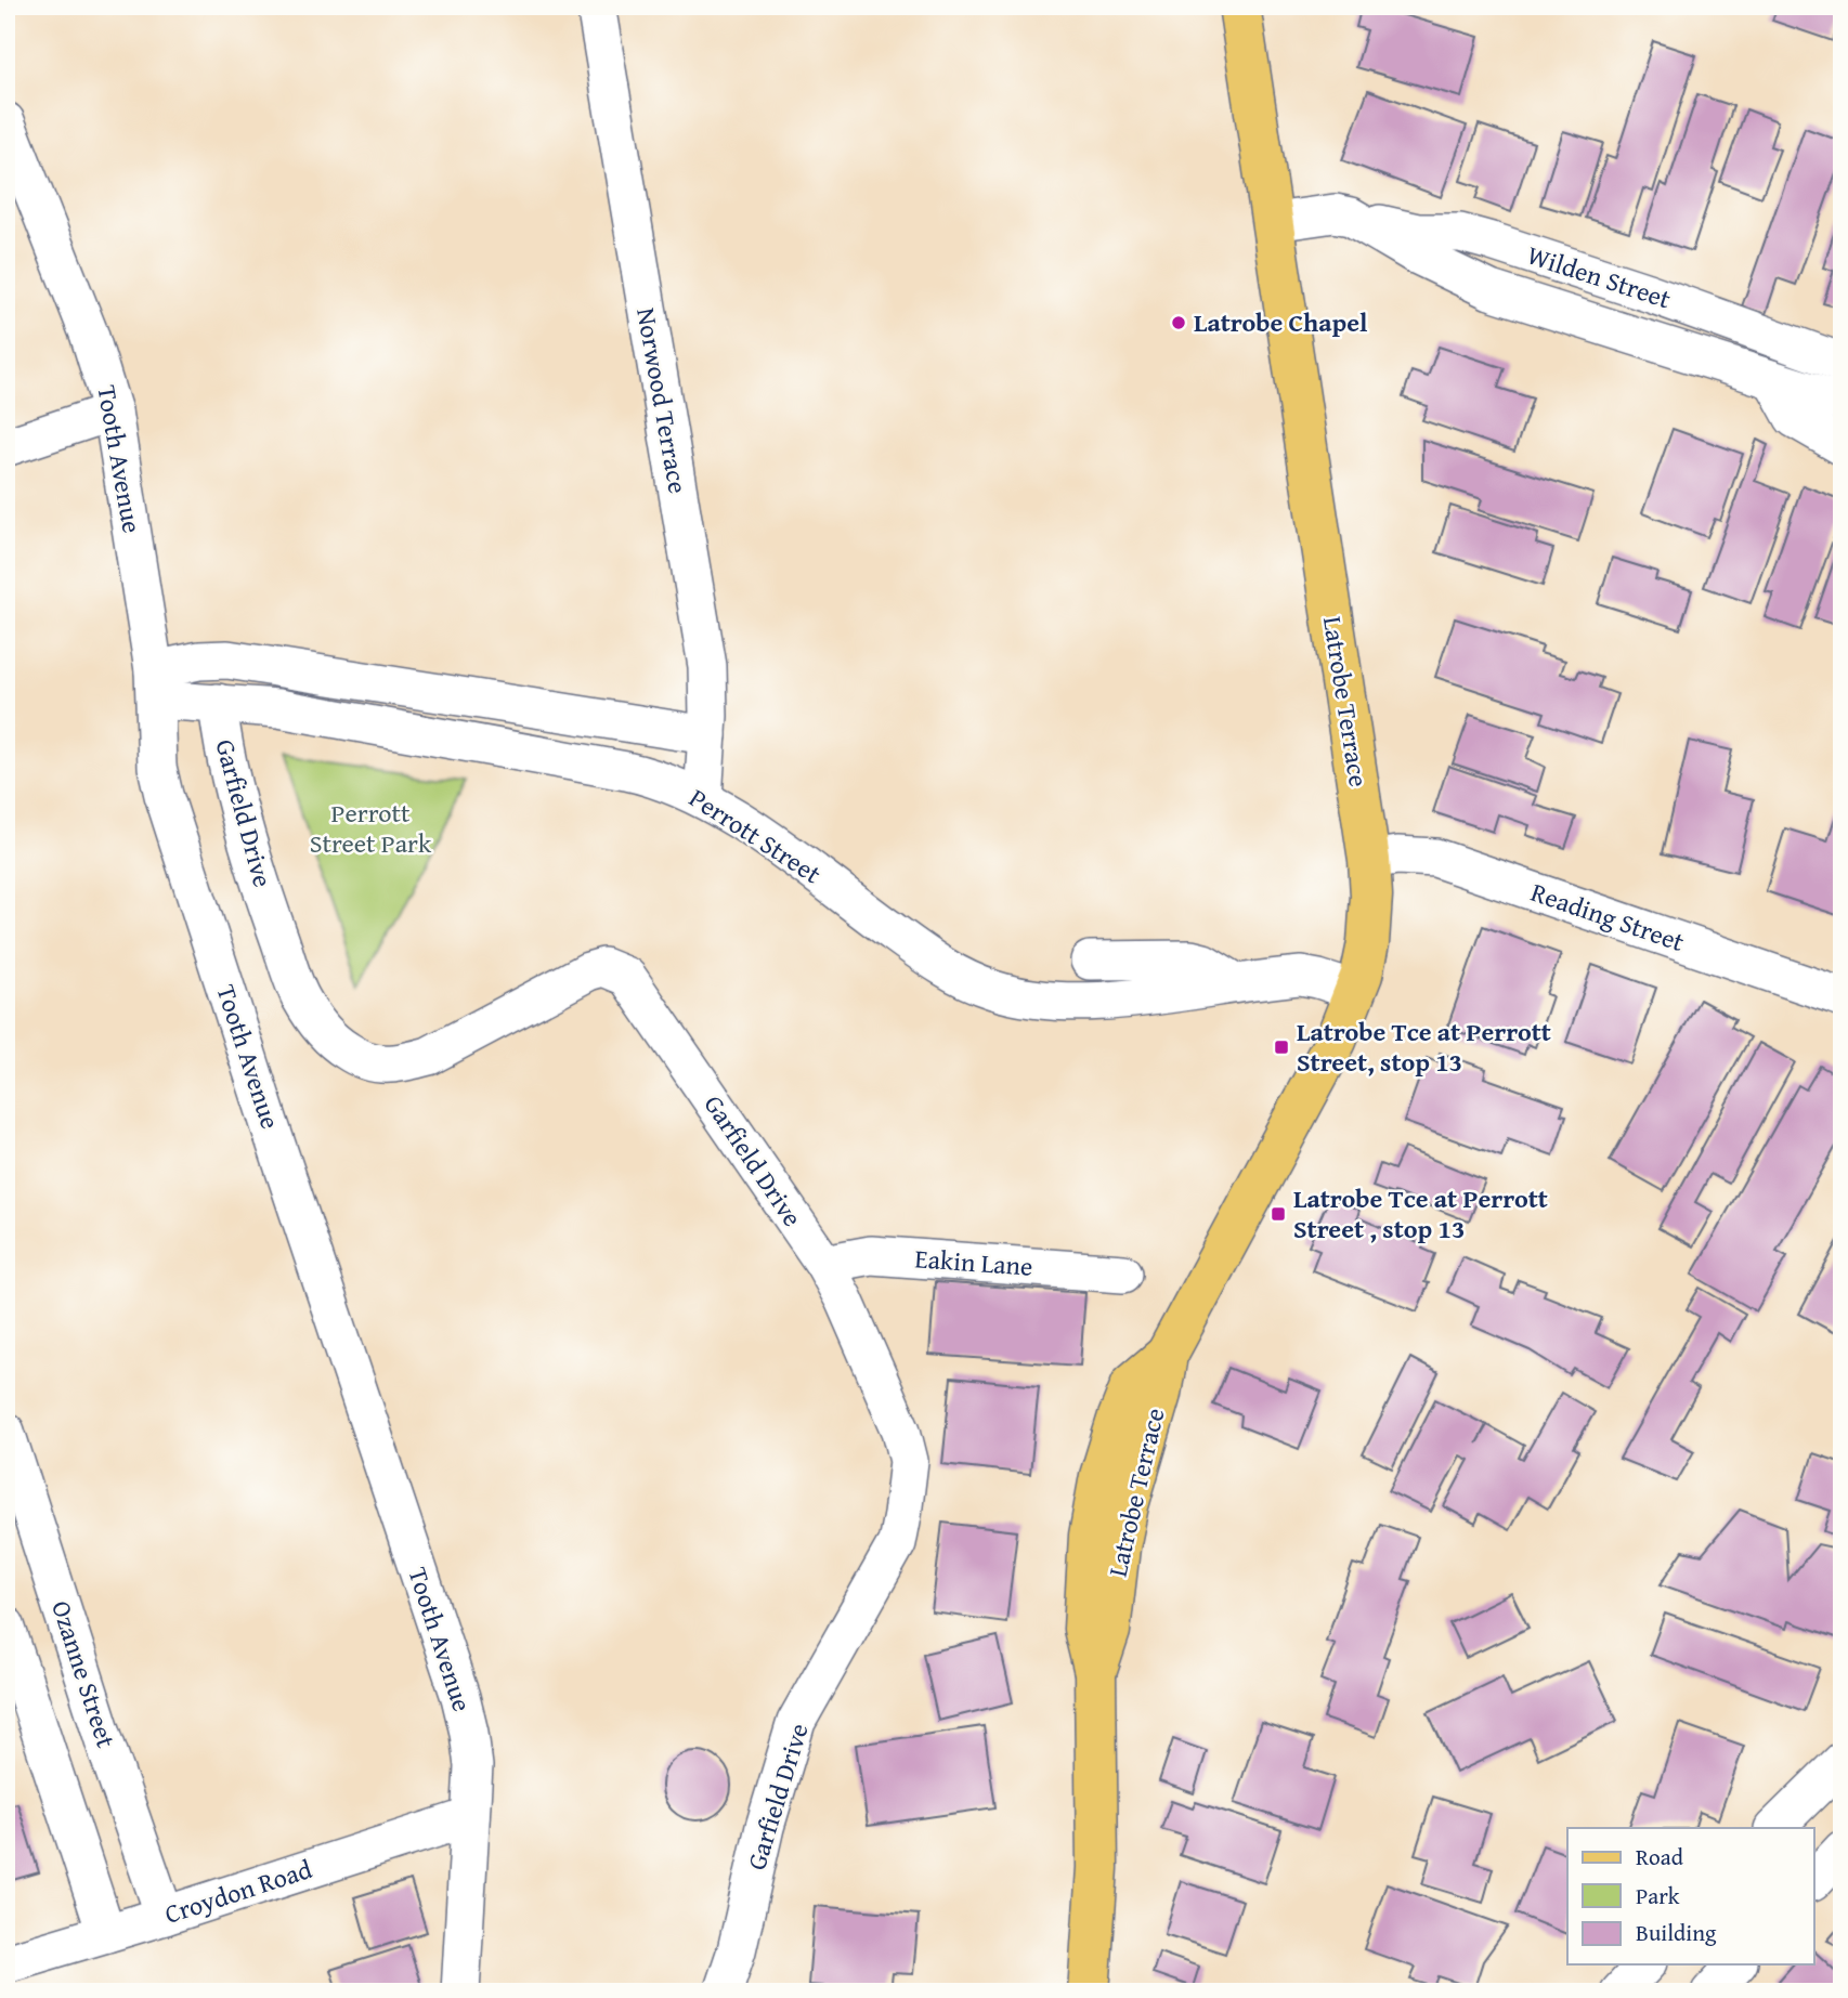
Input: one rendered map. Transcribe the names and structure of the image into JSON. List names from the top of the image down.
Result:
{
  "streets": {
    "main road": ["Latrobe Terrace"],
    "street": [
      "Wilden Street",
      "Norwood Terrace",
      "Tooth Avenue",
      "Garfield Drive",
      "Perrott Street",
      "Reading Street",
      "Eakin Lane",
      "Ozanne Street",
      "Croydon Road"
    ]
  },
  "crossings": [
    ["Wilden Street", "Latrobe Terrace"],
    ["Norwood Terrace", "Perrott Street"],
    ["Tooth Avenue", "Perrott Street"],
    ["Tooth Avenue", "Croydon Road"],
    ["Latrobe Terrace", "Perrott Street"],
    ["Latrobe Terrace", "Reading Street"],
    ["Garfield Drive", "Perrott Street"],
    ["Garfield Drive", "Eakin Lane"],
    ["Ozanne Street", "Croydon Road"]
  ],
  "parks": ["Perrott Street Park"],
  "places": {
    "other": ["Latrobe Chapel"],
    "transit": ["Latrobe Tce at Perrott Street, stop 13", "Latrobe Tce at Perrott Street , stop 13"]
  },
  "legend": ["Road", "Park", "Building"]
}
